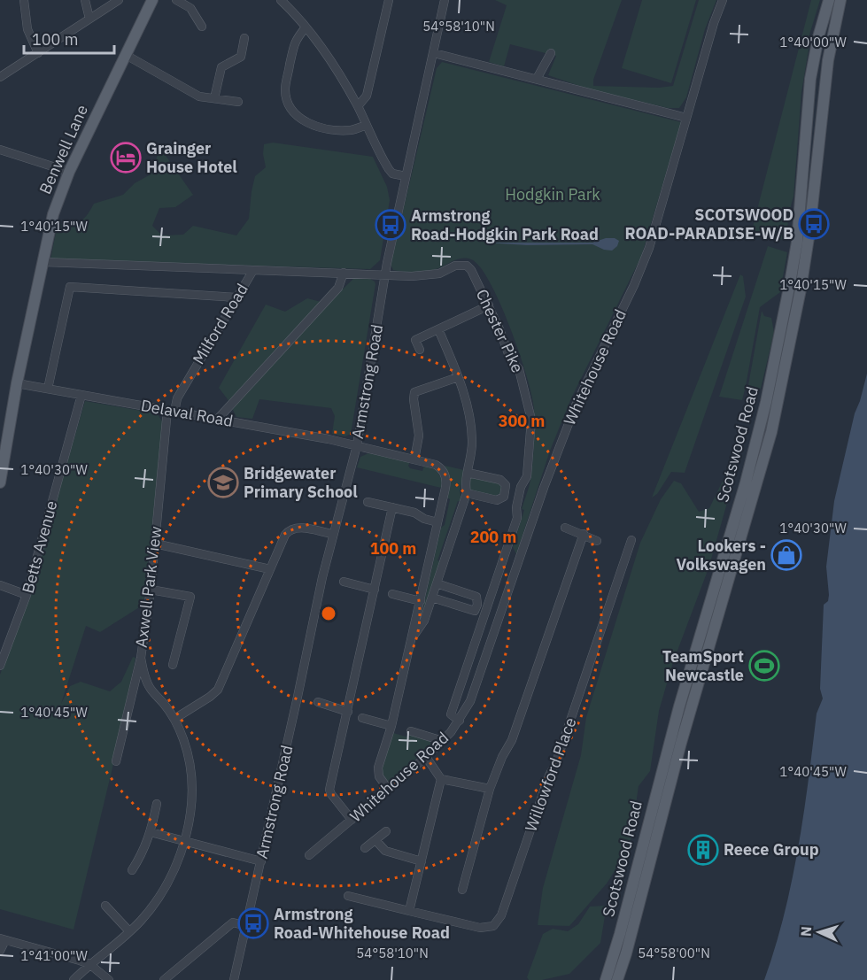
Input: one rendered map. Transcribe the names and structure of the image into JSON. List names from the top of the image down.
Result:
{
  "streets": {
    "main road": ["Benwell Lane", "Scotswood Road"],
    "street": [
      "Milford Road",
      "Chester Pike",
      "Whitehouse Road",
      "Armstrong Road",
      "Delaval Road",
      "Betts Avenue",
      "Axwell Park View",
      "Willowford Place"
    ]
  },
  "crossings": [
    ["Benwell Lane", "Delaval Road"],
    ["Milford Road", "Chester Pike"],
    ["Milford Road", "Armstrong Road"],
    ["Milford Road", "Delaval Road"],
    ["Milford Road", "Axwell Park View"],
    ["Chester Pike", "Whitehouse Road"],
    ["Chester Pike", "Armstrong Road"],
    ["Whitehouse Road", "Delaval Road"],
    ["Armstrong Road", "Delaval Road"],
    ["Delaval Road", "Betts Avenue"],
    ["Delaval Road", "Axwell Park View"]
  ],
  "parks": ["Hodgkin Park"],
  "places": {
    "hotel": ["Grainger House Hotel"],
    "bus stop": ["SCOTSWOOD ROAD-PARADISE-W/B", "Armstrong Road-Hodgkin Park Road", "Armstrong Road-Whitehouse Road"],
    "school or university": ["Bridgewater Primary School"],
    "shop": ["Lookers - Volkswagen"],
    "sports": ["TeamSport Newcastle"],
    "building": ["Reece Group"]
  },
  "scale_bar": "100 m",
  "north": "left",
  "coordinates": [
    "54°58'10\"N",
    "1°40'00\"W",
    "1°40'15\"W",
    "1°40'30\"W",
    "1°40'45\"W",
    "54°58'00\"N",
    "1°41'00\"W"
  ],
  "rings": ["300 m", "200 m", "100 m"]
}
